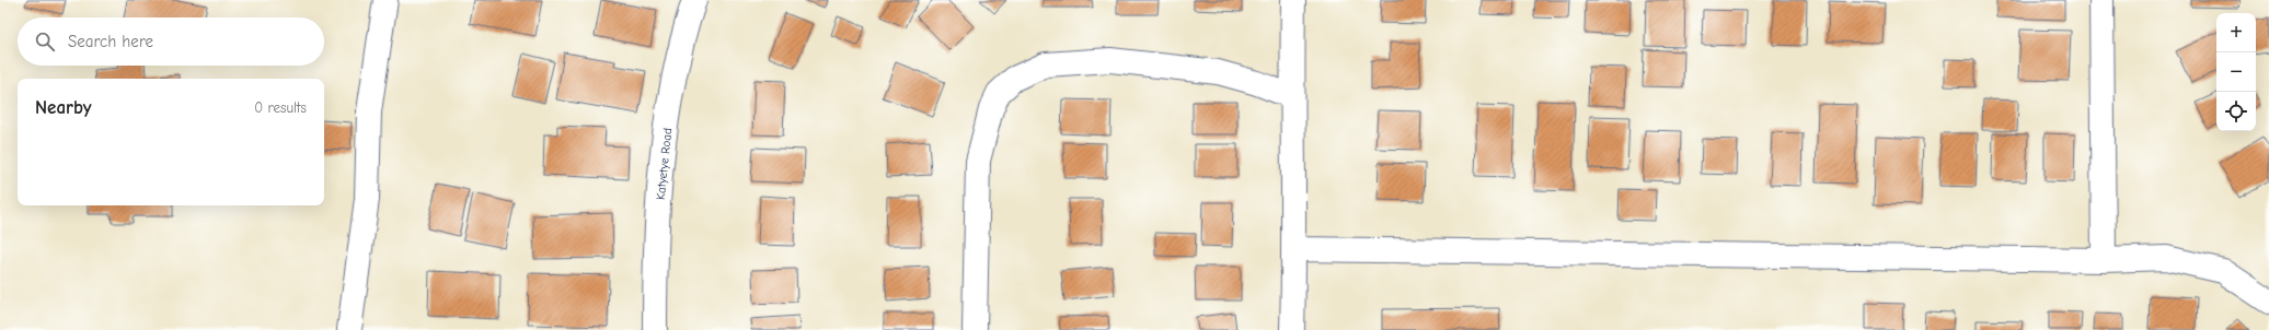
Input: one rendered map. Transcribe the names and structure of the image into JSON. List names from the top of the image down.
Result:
{
  "streets": {
    "street": ["Katyetye Road"]
  },
  "page": {
    "map_buttons": ["+", "−"],
    "search": "Search here",
    "heading": ["Nearby", "0 results"]
  }
}
